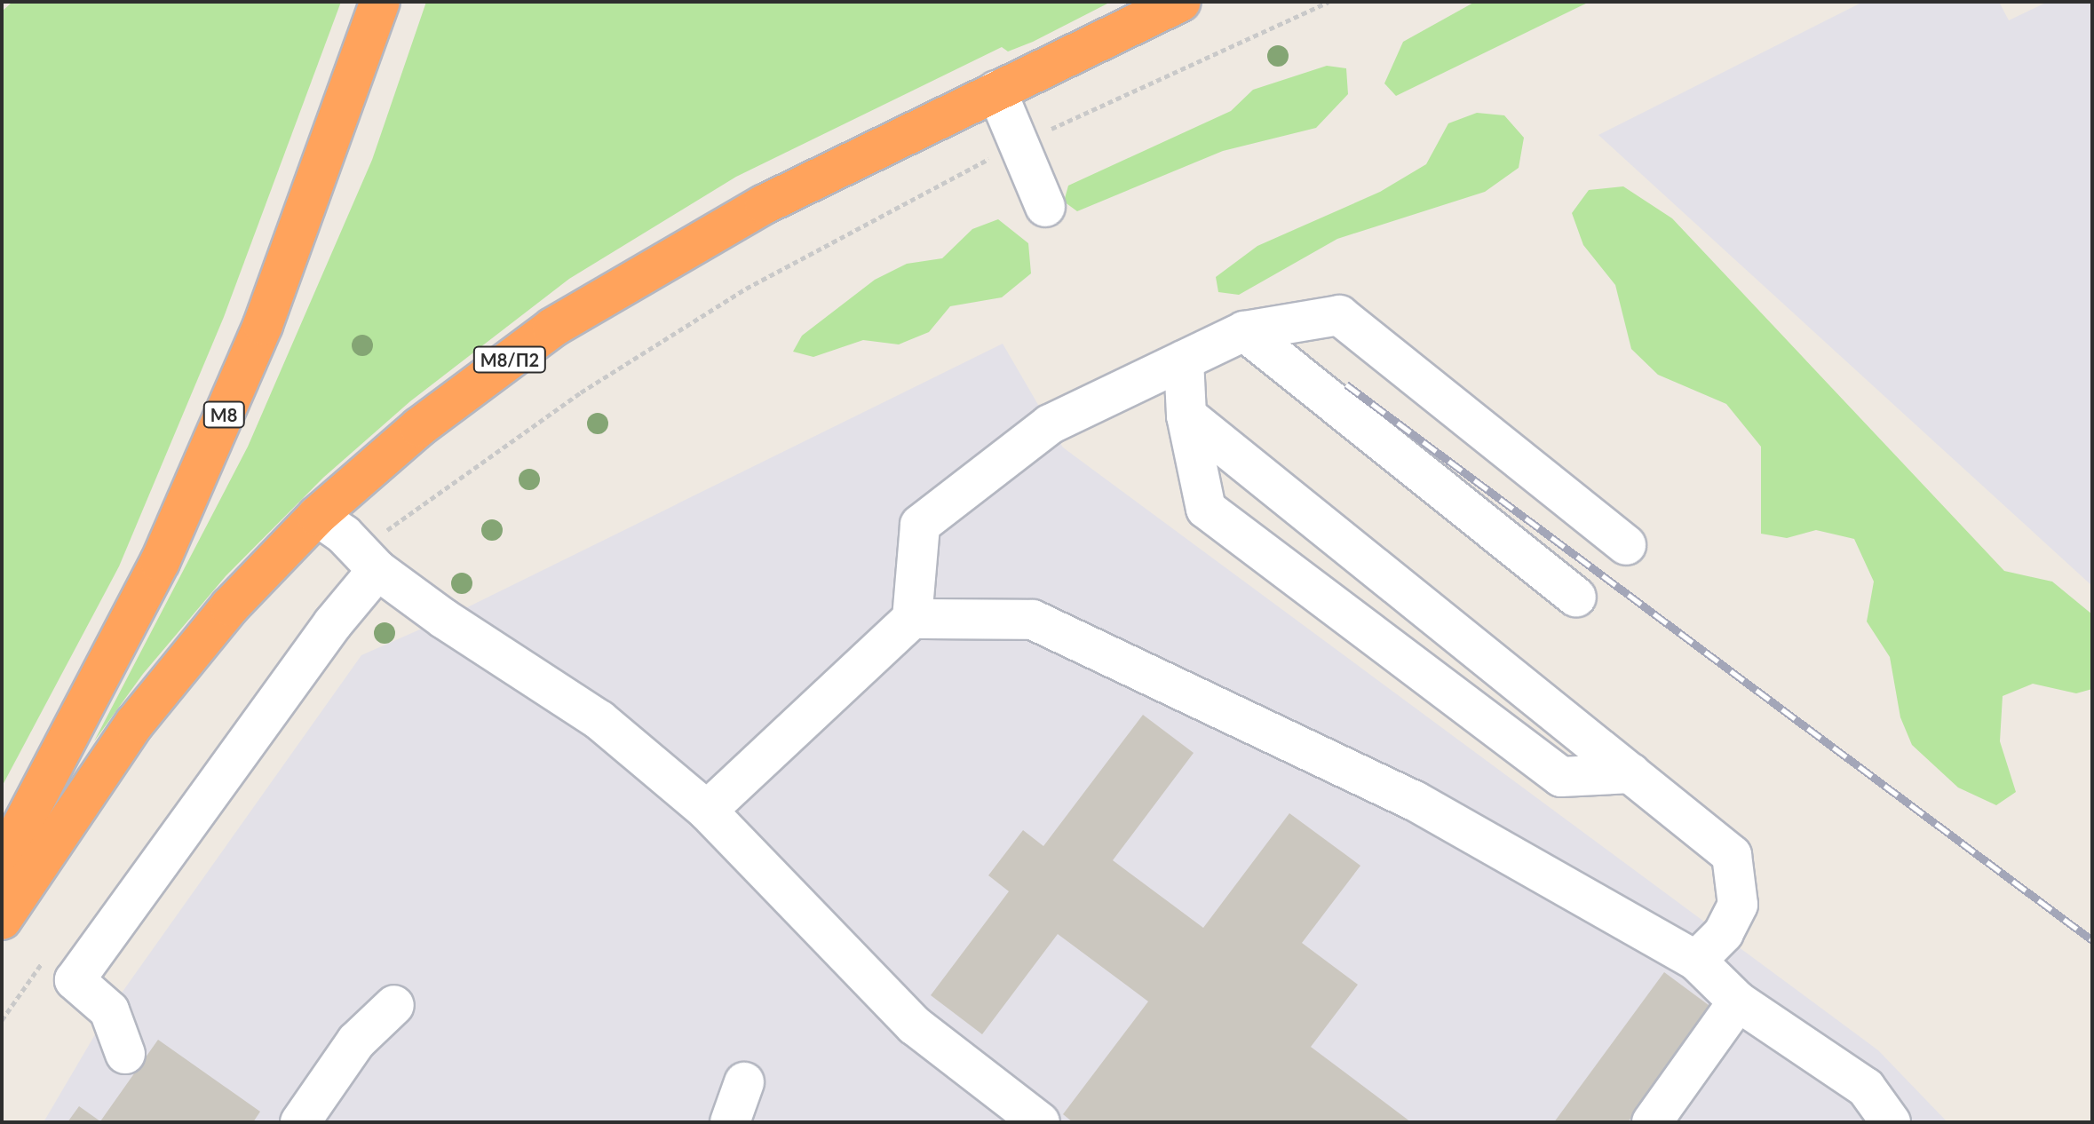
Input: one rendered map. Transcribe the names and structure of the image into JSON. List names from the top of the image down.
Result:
{
  "streets": {
    "highway": ["М8/П2", "М8"]
  }
}
